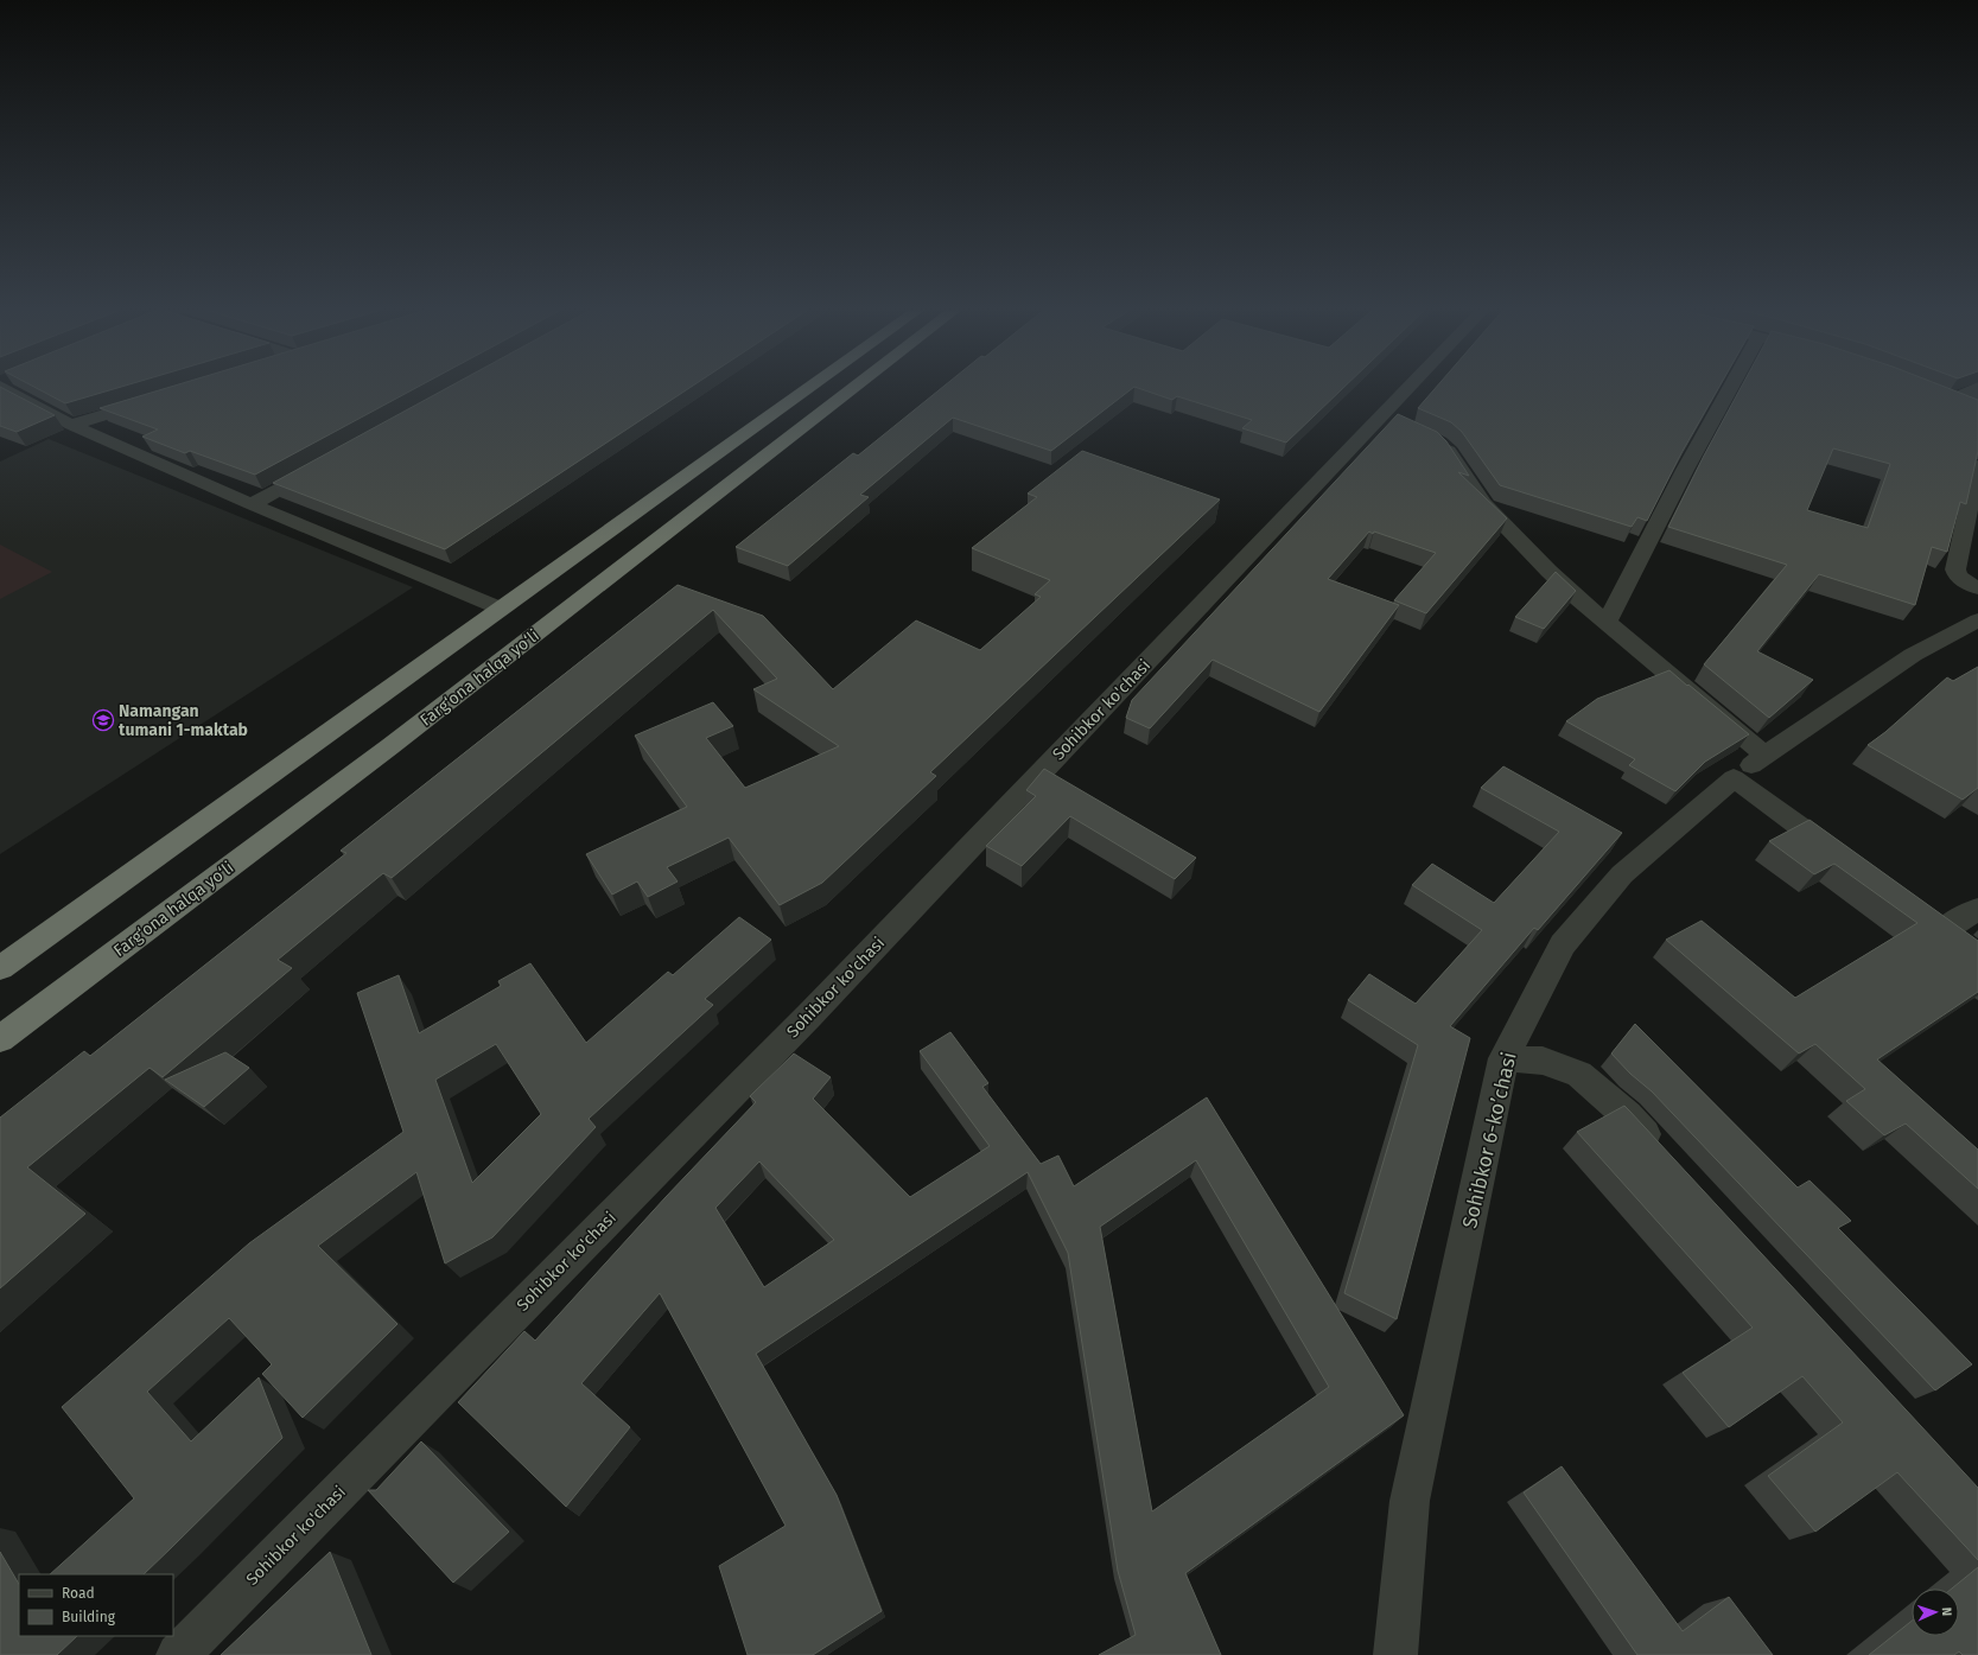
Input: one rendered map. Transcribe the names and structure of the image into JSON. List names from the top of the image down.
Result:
{
  "streets": {
    "highway": ["Farg‘ona halqa yo‘li"],
    "street": ["Sohibkor ko'chasi", "Sohibkor 6-koʼchasi"]
  },
  "places": {
    "school or university": ["Namangan tumani 1-maktab"]
  },
  "legend": ["Road", "Building"],
  "north": "right"
}
